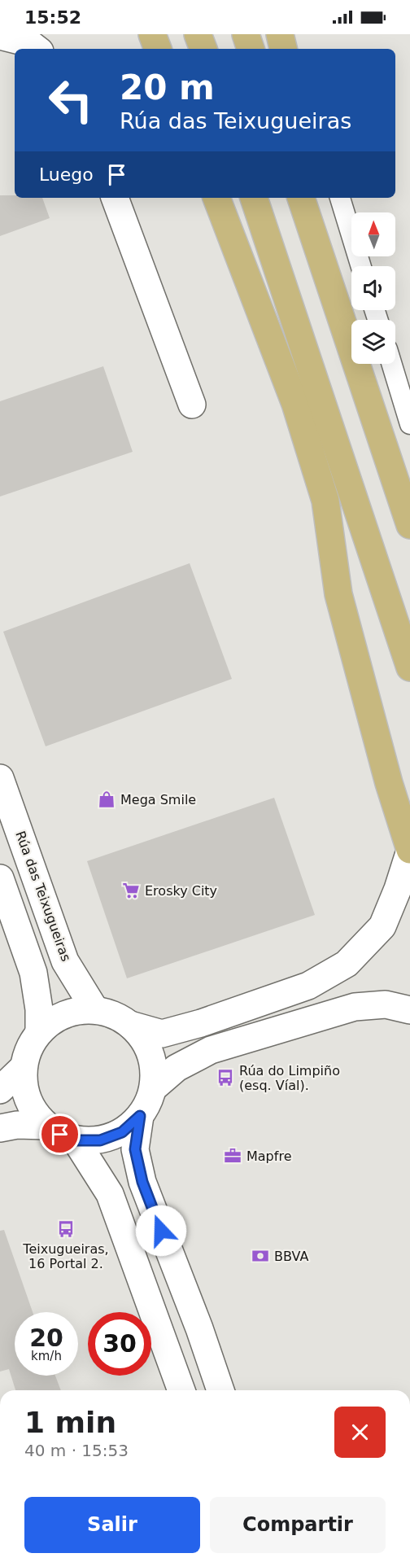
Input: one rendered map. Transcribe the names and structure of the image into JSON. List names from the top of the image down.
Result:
{
  "streets": {
    "street": ["Rúa das Teixugueiras"]
  },
  "places": {
    "shop": ["Mega Smile"],
    "supermarket": ["Erosky City"],
    "bus stop": ["Rúa do Limpiño (esq. Víal).", "Teixugueiras, 16 Portal 2."],
    "office": ["Mapfre"],
    "bank": ["BBVA"]
  },
  "north": "top",
  "page": {
    "status": "15:52",
    "turn": ["20 m", "Rúa das Teixugueiras"],
    "then": "Luego",
    "speed": "20 km/h",
    "limit": "30",
    "heading": ["1 min", "40 m · 15:53"],
    "buttons": ["Salir", "Compartir"]
  }
}
